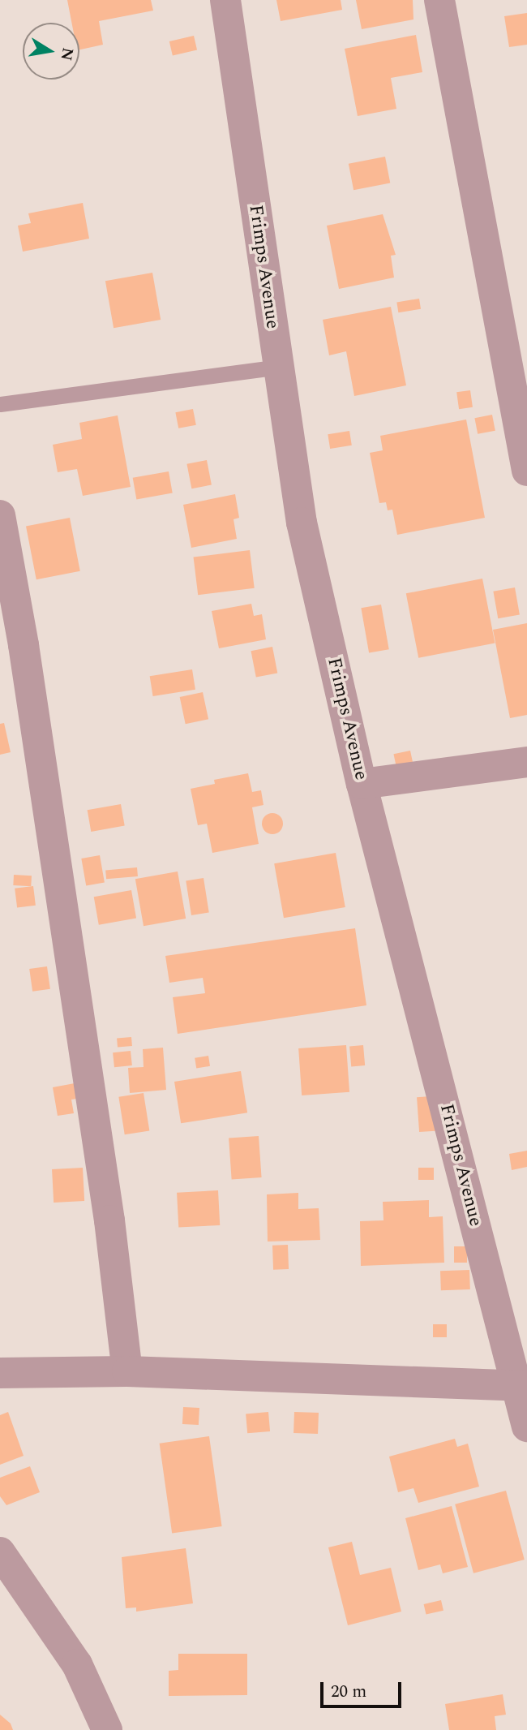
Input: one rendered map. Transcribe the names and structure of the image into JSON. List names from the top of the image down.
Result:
{
  "streets": {
    "street": ["Frimps Avenue"]
  },
  "scale_bar": "20 m",
  "north": "right"
}
